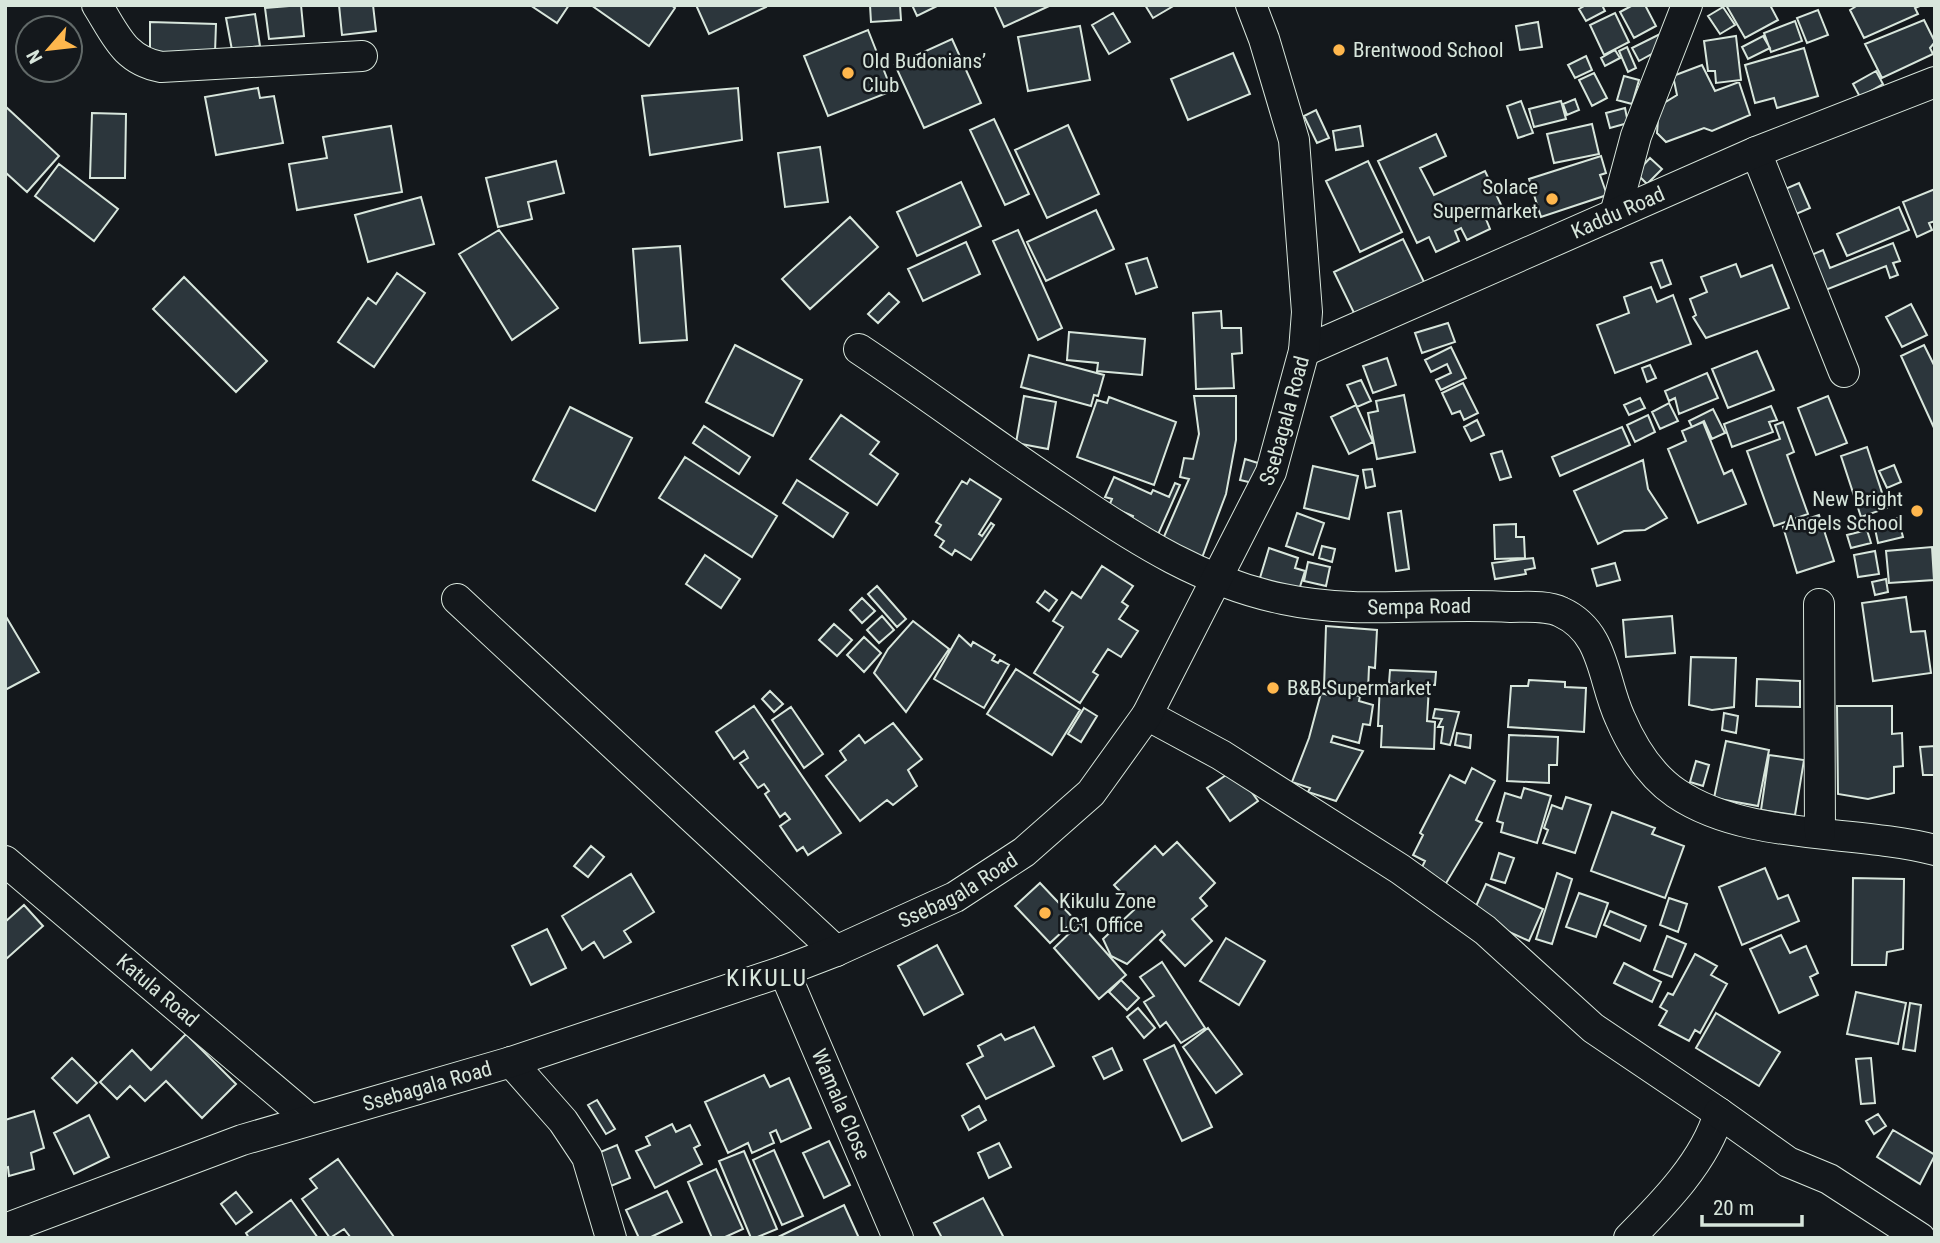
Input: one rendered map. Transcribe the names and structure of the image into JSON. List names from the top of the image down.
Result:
{
  "streets": {
    "street": [
      "Kaddu Road",
      "Ssebagala Road",
      "Sempa Road",
      "Katula Road",
      "Wamala Close"
    ]
  },
  "crossings": [
    ["Kaddu Road", "Ssebagala Road"],
    ["Ssebagala Road", "Sempa Road"],
    ["Ssebagala Road", "Katula Road"],
    ["Ssebagala Road", "Wamala Close"]
  ],
  "districts": ["KIKULU"],
  "places": [
    "Brentwood School",
    "Old Budonians’ Club",
    "Solace Supermarket",
    "New Bright Angels School",
    "B&B Supermarket",
    "Kikulu Zone LC1 Office"
  ],
  "scale_bar": "20 m",
  "north": "bottom left"
}
